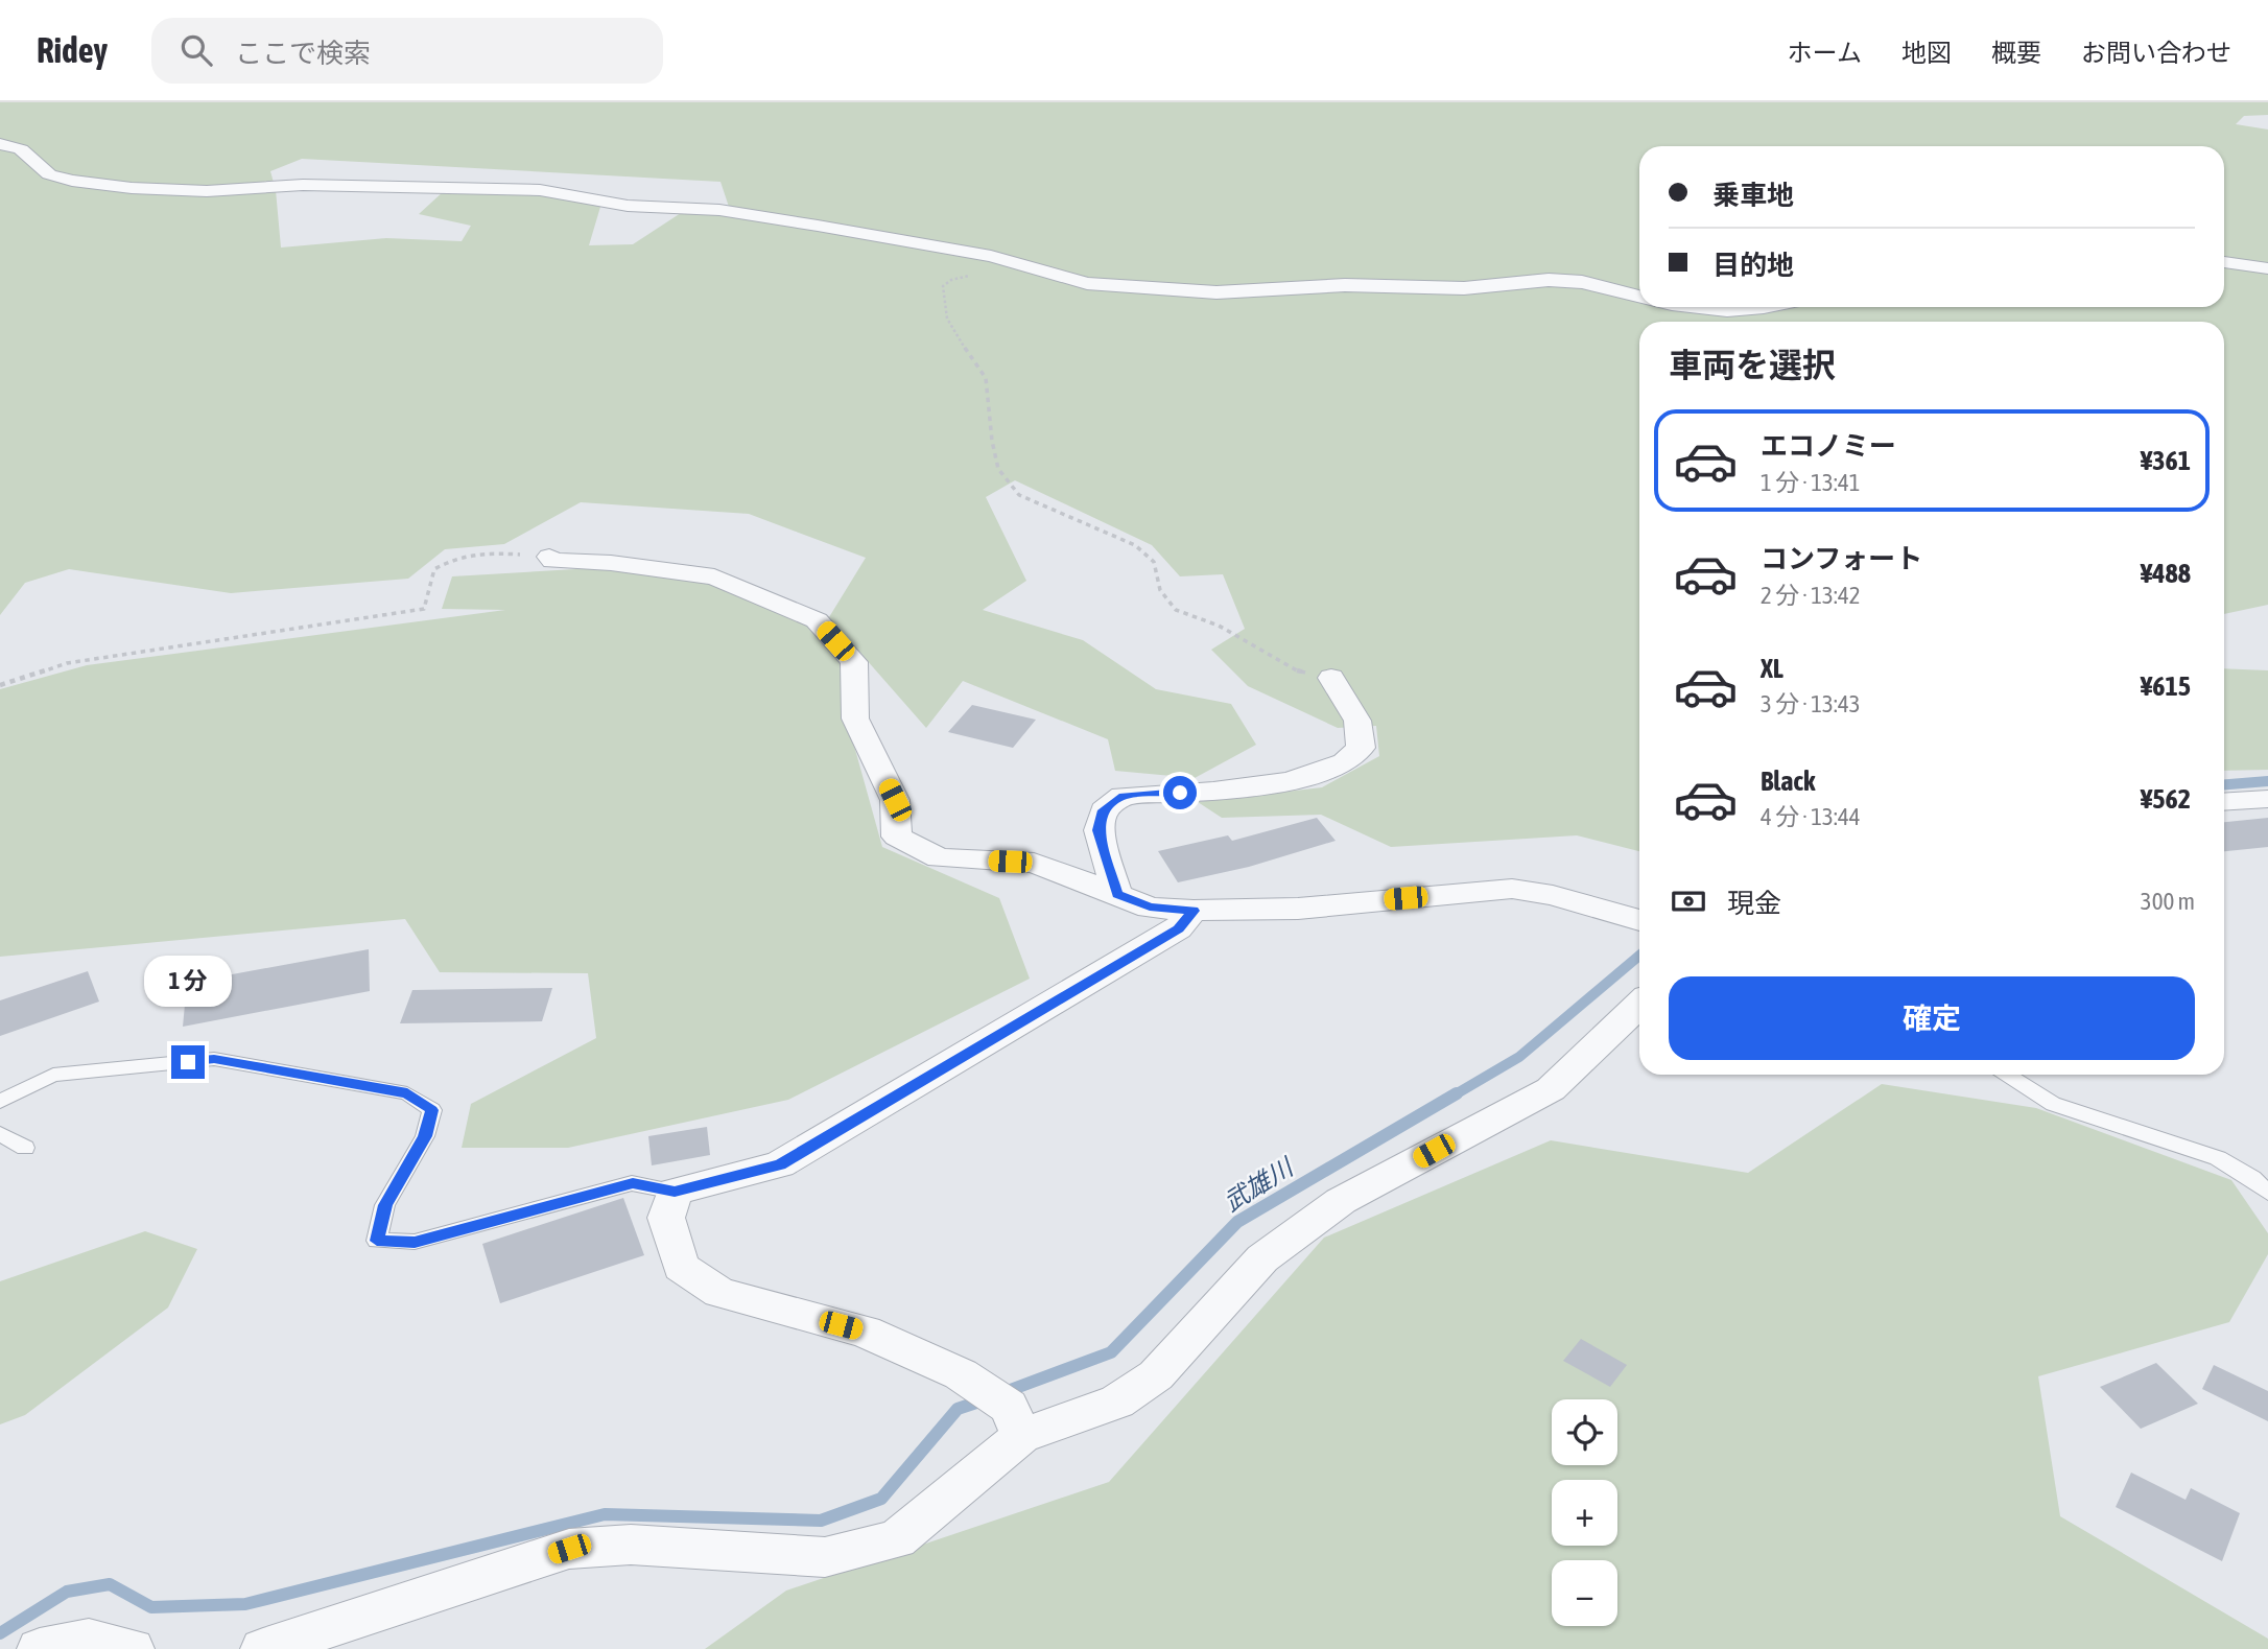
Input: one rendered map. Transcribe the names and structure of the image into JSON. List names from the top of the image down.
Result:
{
  "water": ["武雄川"],
  "page": {
    "header": "Ridey",
    "search": "ここで検索",
    "nav": [
      "ホーム",
      "地図",
      "概要",
      "お問い合わせ"
    ],
    "banner": ["乗車地", "目的地"],
    "heading": "車両を選択",
    "list": [
      {
        "name": "エコノミー",
        "note": "1 分 · 13:41",
        "value": "¥361"
      },
      {
        "name": "コンフォート",
        "note": "2 分 · 13:42",
        "value": "¥488"
      },
      {
        "name": "XL",
        "note": "3 分 · 13:43",
        "value": "¥615"
      },
      {
        "name": "Black",
        "note": "4 分 · 13:44",
        "value": "¥562"
      }
    ],
    "pay": ["現金", "300 m"],
    "bubble": "1 分",
    "buttons": "確定",
    "map_buttons": ["+", "−"]
  }
}
